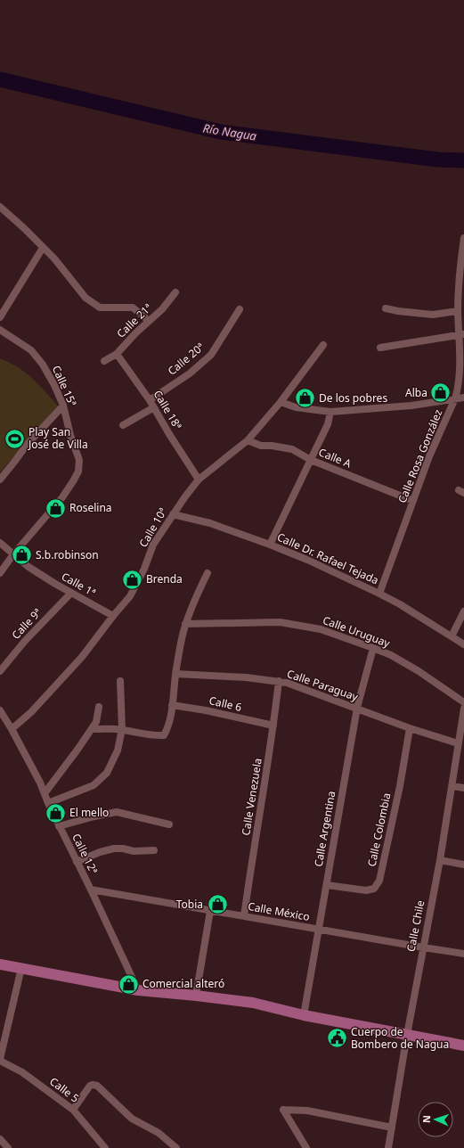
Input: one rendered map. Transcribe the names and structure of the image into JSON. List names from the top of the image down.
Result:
{
  "streets": {
    "street": [
      "Calle 21ª",
      "Calle 20ª",
      "Calle 15ª",
      "Calle 18ª",
      "Calle Rosa González",
      "Calle A",
      "Calle 10ª",
      "Calle Dr. Rafael Tejada",
      "Calle 1ª",
      "Calle 9ª",
      "Calle Uruguay",
      "Calle Paraguay",
      "Calle 6",
      "Calle Venezuela",
      "Calle Argentina",
      "Calle Colombia",
      "Calle 12ª",
      "Calle México",
      "Calle Chile",
      "Calle 5"
    ]
  },
  "crossings": [
    ["Calle 21ª", "Calle 18ª"],
    ["Calle 20ª", "Calle 18ª"],
    ["Calle 15ª", "Calle 1ª"],
    ["Calle 18ª", "Calle 10ª"],
    ["Calle Rosa González", "Calle A"],
    ["Calle Rosa González", "Calle Dr. Rafael Tejada"],
    ["Calle A", "Calle 10ª"],
    ["Calle 10ª", "Calle Dr. Rafael Tejada"],
    ["Calle 10ª", "Calle 1ª"],
    ["Calle 10ª", "Calle 12ª"],
    ["Calle 1ª", "Calle 9ª"],
    ["Calle Uruguay", "Calle Argentina"],
    ["Calle Paraguay", "Calle Venezuela"],
    ["Calle Paraguay", "Calle Argentina"],
    ["Calle Paraguay", "Calle Colombia"],
    ["Calle Paraguay", "Calle Chile"],
    ["Calle 6", "Calle Venezuela"],
    ["Calle Venezuela", "Calle México"],
    ["Calle Argentina", "Calle Colombia"],
    ["Calle Argentina", "Calle México"],
    ["Calle 12ª", "Calle México"],
    ["Calle México", "Calle Chile"]
  ],
  "water": ["Río Nagua"],
  "places": {
    "shop": [
      "Alba",
      "De los pobres",
      "Roselina",
      "S.b.robinson",
      "Brenda",
      "El mello",
      "Tobia",
      "Comercial alteró"
    ],
    "sports": ["Play San José de Villa"],
    "public building": ["Cuerpo de Bombero de Nagua"]
  },
  "north": "left"
}
